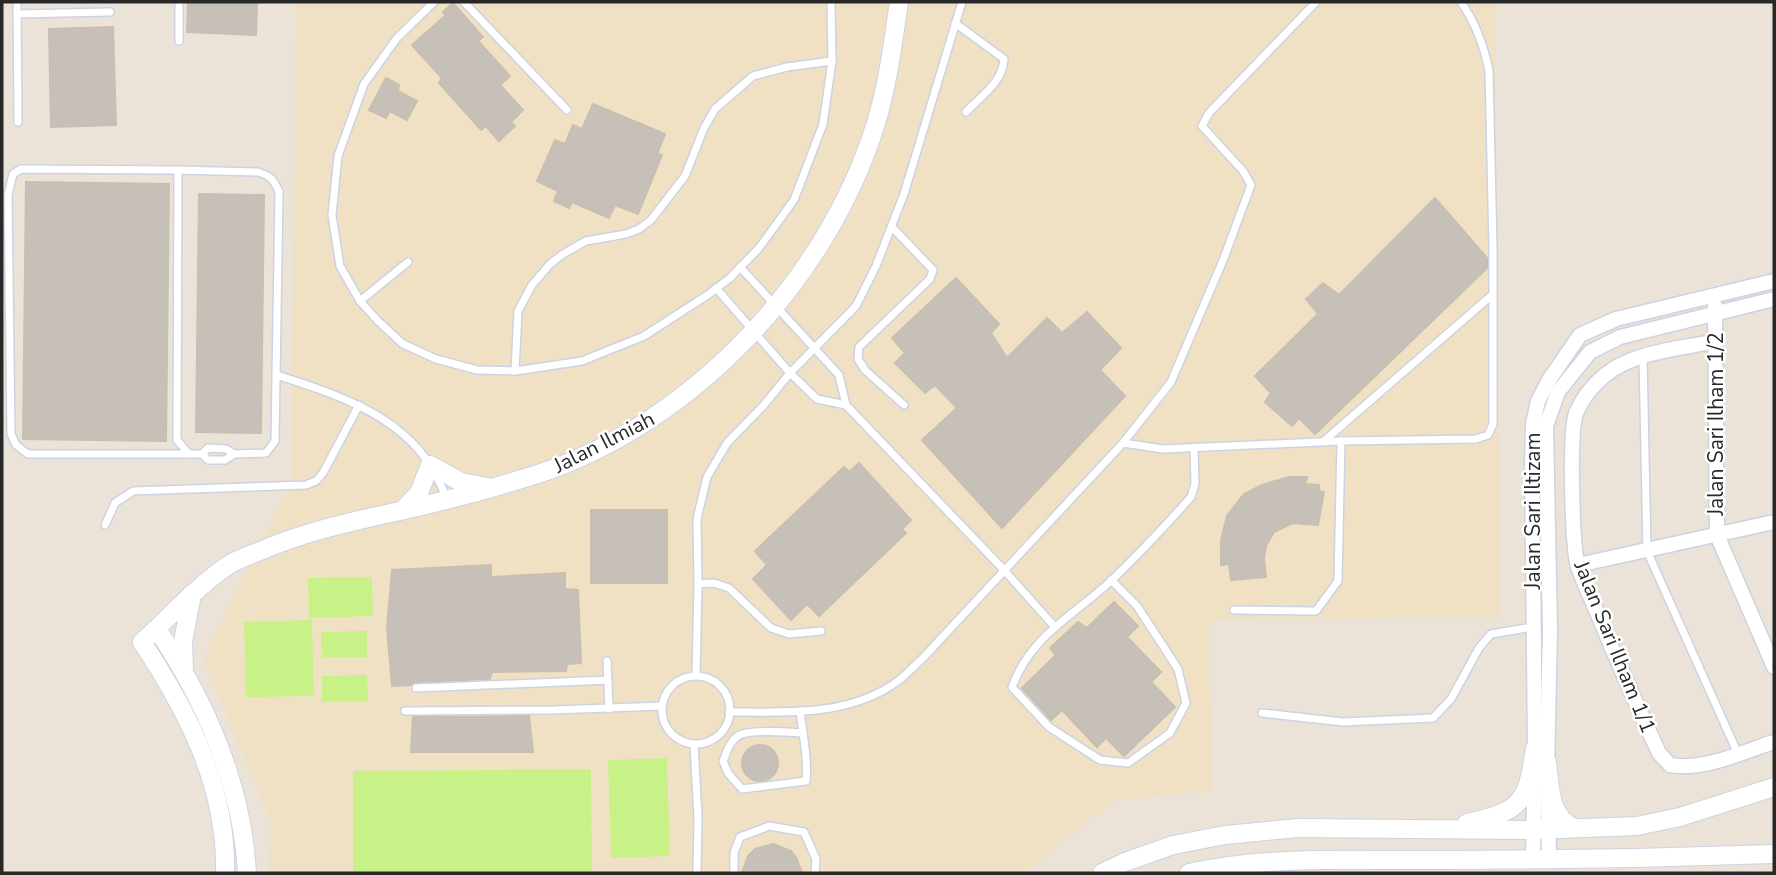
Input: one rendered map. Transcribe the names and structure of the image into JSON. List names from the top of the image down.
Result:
{
  "streets": {
    "street": [
      "Jalan Sari Ilham 1/2",
      "Jalan Ilmiah",
      "Jalan Sari Iltizam",
      "Jalan Sari Ilham 1/1"
    ]
  },
  "crossings": [
    ["Jalan Sari Ilham 1/2", "Jalan Sari Iltizam"],
    ["Jalan Sari Ilham 1/2", "Jalan Sari Ilham 1/1"]
  ]
}
